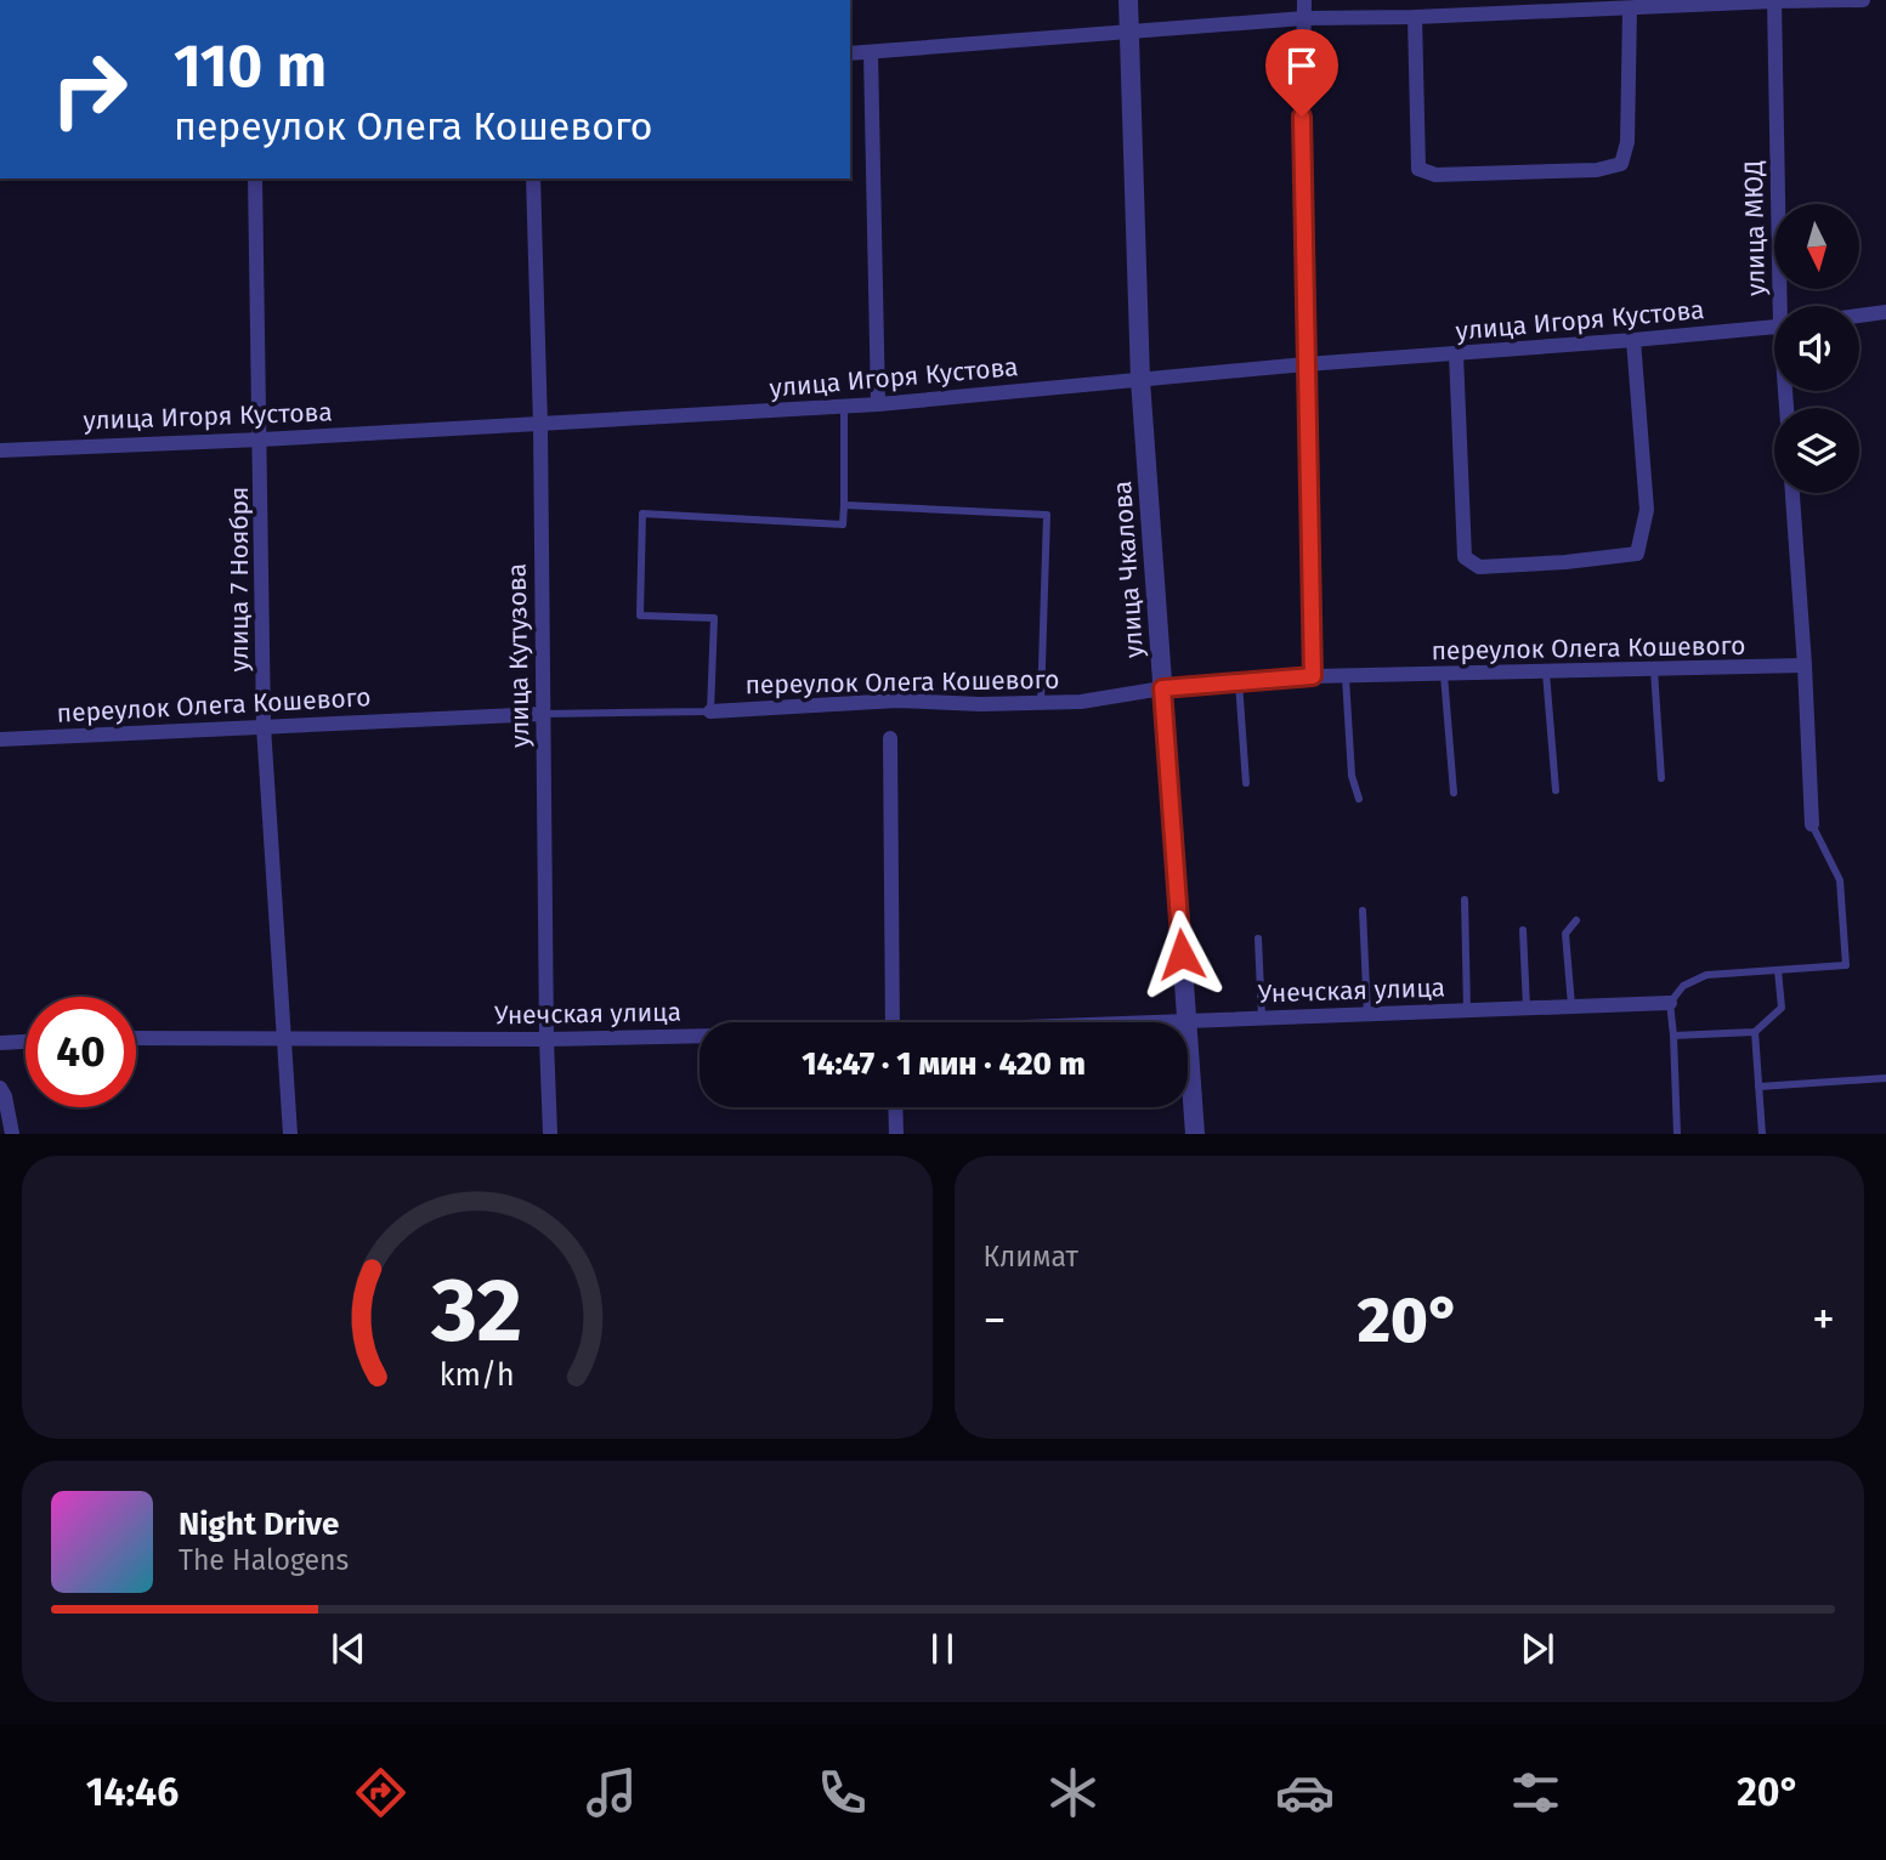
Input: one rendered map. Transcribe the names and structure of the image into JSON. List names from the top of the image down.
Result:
{
  "streets": {
    "street": [
      "улица МЮД",
      "улица Игоря Кустова",
      "улица Чкалова",
      "улица 7 Ноября",
      "переулок Олега Кошевого",
      "улица Кутузова",
      "Унечская улица"
    ]
  },
  "crossings": [
    ["улица Игоря Кустова", "улица Чкалова"],
    ["улица Игоря Кустова", "улица 7 Ноября"],
    ["улица Игоря Кустова", "улица Кутузова"],
    ["улица Чкалова", "переулок Олега Кошевого"],
    ["улица Чкалова", "Унечская улица"],
    ["улица 7 Ноября", "переулок Олега Кошевого"],
    ["улица 7 Ноября", "Унечская улица"],
    ["переулок Олега Кошевого", "улица Кутузова"],
    ["улица Кутузова", "Унечская улица"]
  ],
  "north": "bottom",
  "page": {
    "turn": ["110 m", "переулок Олега Кошевого"],
    "limit": "40",
    "trip": "14:47 · 1 мин · 420 m",
    "tile": "Климат",
    "heat": ["−", "20°", "+"],
    "song": ["Night Drive", "The Halogens"],
    "tabs": ["14:46", "20°"],
    "gauge": ["32", "km/h"]
  }
}
